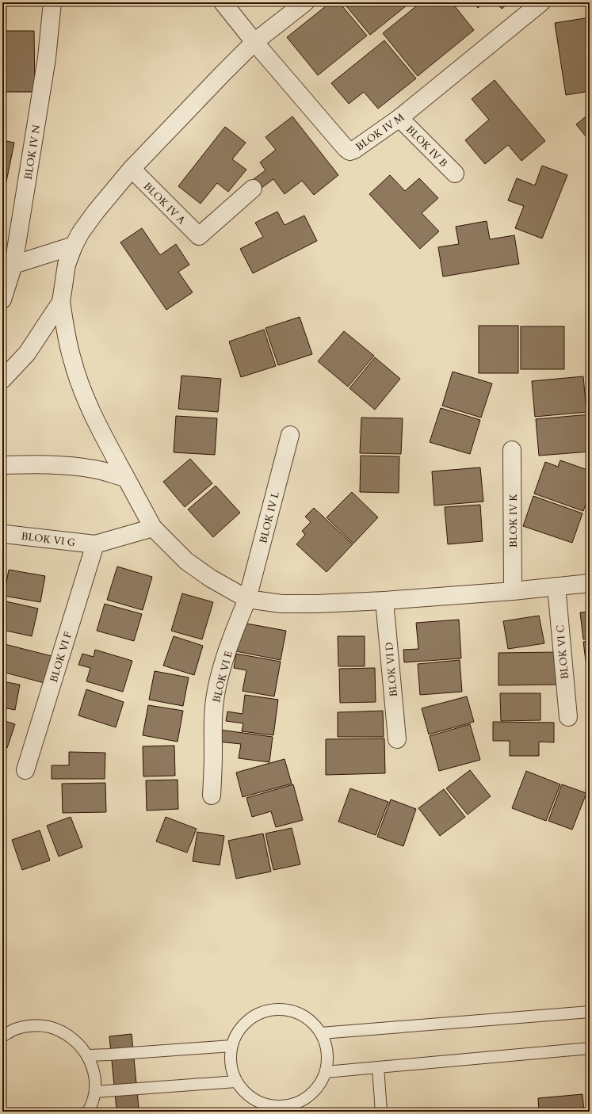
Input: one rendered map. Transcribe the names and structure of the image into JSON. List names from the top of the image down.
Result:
{
  "streets": {
    "street": [
      "BLOK IV M",
      "BLOK IV B",
      "BLOK IV N",
      "BLOK IV A",
      "BLOK IV L",
      "BLOK IV K",
      "BLOK VI G",
      "BLOK VI C",
      "BLOK VI F",
      "BLOK VI D",
      "BLOK VI E"
    ]
  },
  "crossings": [
    ["BLOK IV M", "BLOK IV B"],
    ["BLOK IV L", "BLOK VI E"],
    ["BLOK VI G", "BLOK VI F"]
  ]
}
